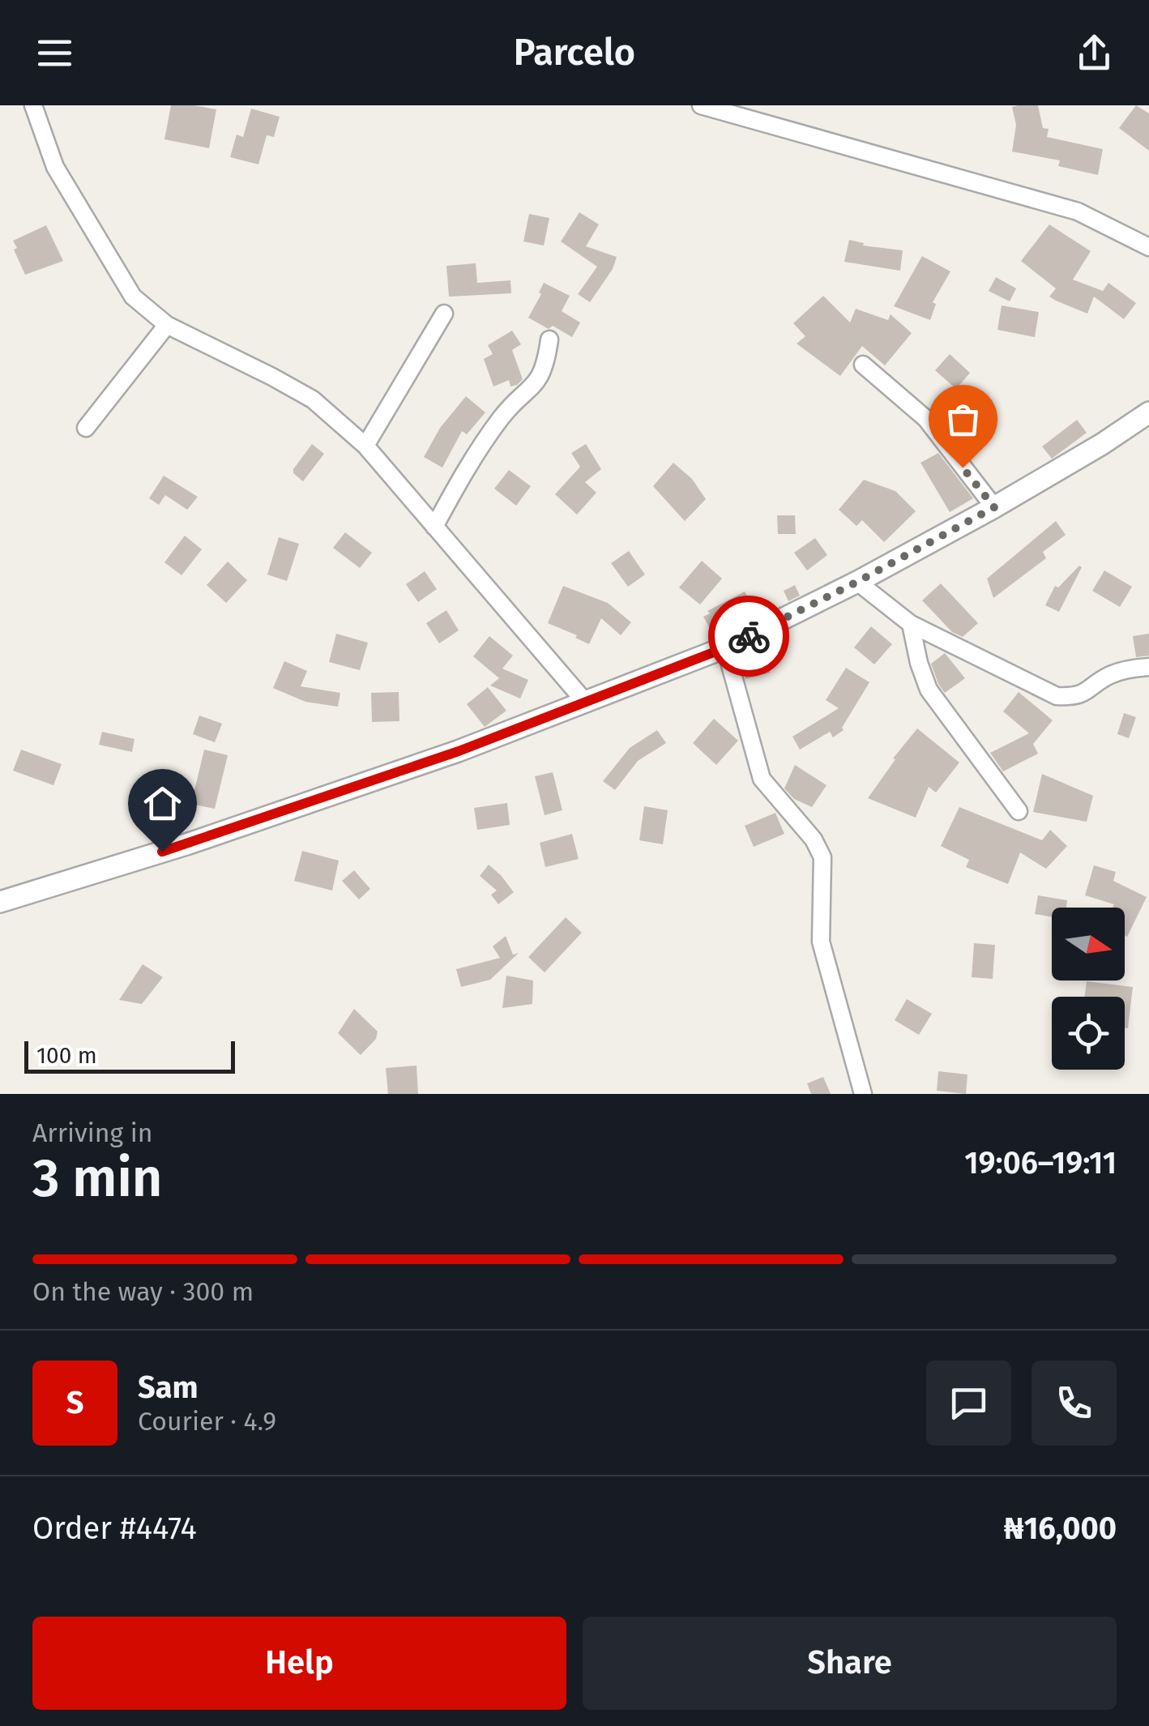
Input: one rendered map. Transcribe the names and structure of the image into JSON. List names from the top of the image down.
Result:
{
  "scale_bar": "100 m",
  "north": "right",
  "page": {
    "header": "Parcelo",
    "scale": "100 m",
    "heading": ["3 min", "Arriving in", "19:06–19:11"],
    "panel": [
      "Sam",
      "Courier · 4.9",
      "Order #4474",
      "₦16,000"
    ],
    "bar": "On the way · 300 m",
    "round": "S",
    "buttons": ["Help", "Share"]
  }
}
